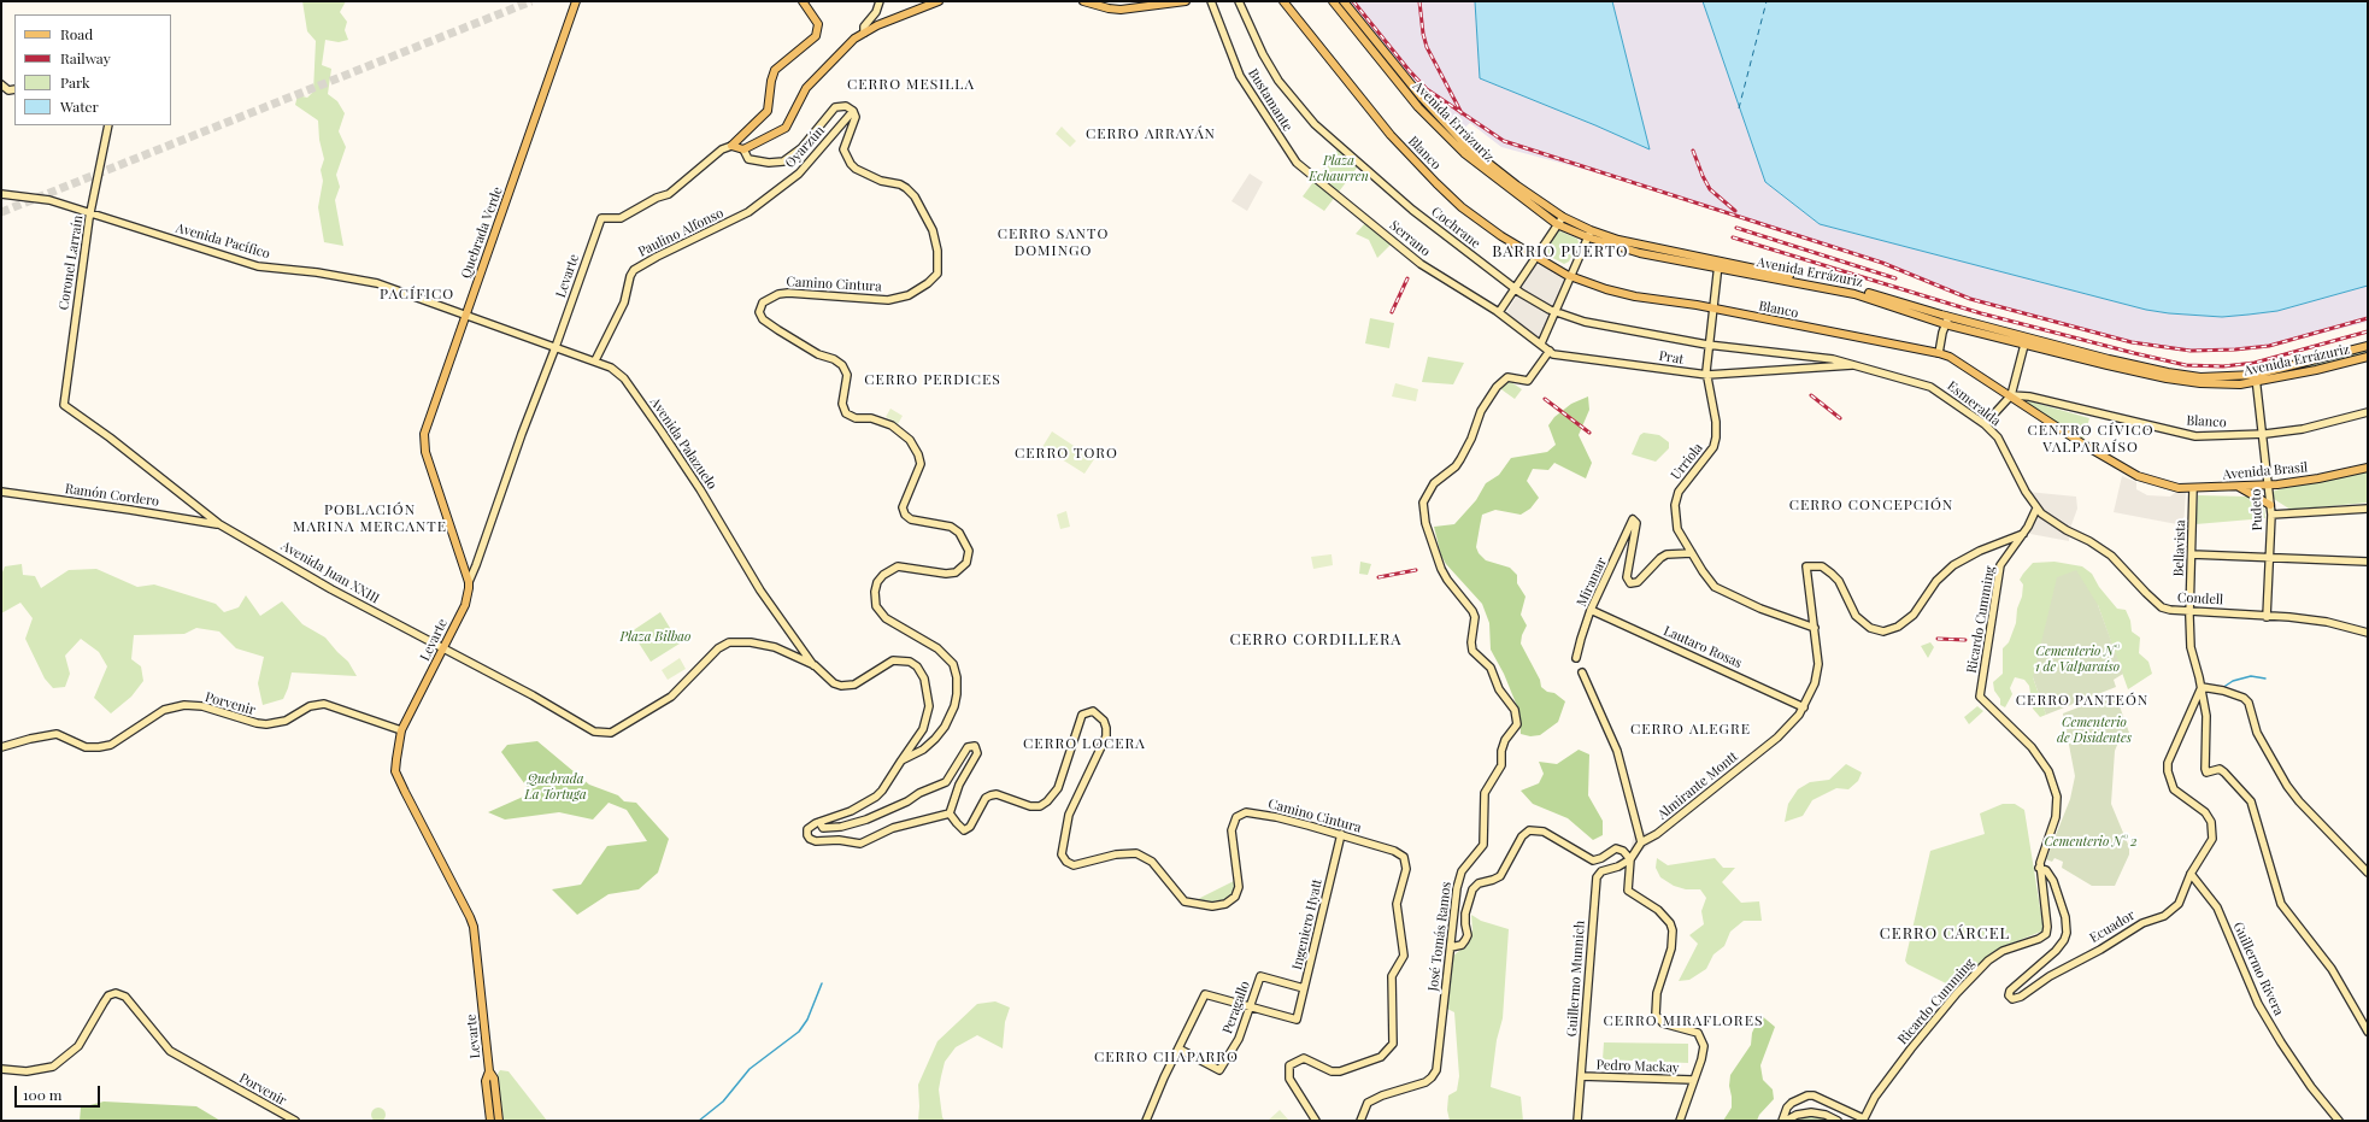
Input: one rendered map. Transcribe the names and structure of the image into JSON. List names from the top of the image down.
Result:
{
  "streets": {
    "main road": [
      "Avenida Errázuriz",
      "Blanco",
      "Quebrada Verde",
      "Levarte",
      "Avenida Brasil"
    ],
    "street": [
      "Bustamante",
      "Oyarzún",
      "Cochrane",
      "Paulino Alfonso",
      "Serrano",
      "Avenida Pacífico",
      "Coronel Larraín",
      "Camino Cintura",
      "Prat",
      "Esmeralda",
      "Avenida Palazuelo",
      "Urriola",
      "Ramón Cordero",
      "Pudeto",
      "Bellavista",
      "Avenida Juan XXIII",
      "Miramar",
      "Condell",
      "Ricardo Cumming",
      "Lautaro Rosas",
      "Porvenir",
      "Almirante Montt",
      "Ingeniero Hyatt",
      "Ecuador",
      "José Tomás Ramos",
      "Guillermo Rivera",
      "Guillermo Munnich",
      "Peragallo",
      "Pedro Mackay"
    ]
  },
  "crossings": [
    ["Bustamante", "Serrano"],
    ["Avenida Errázuriz", "Urriola"],
    ["Avenida Errázuriz", "Pudeto"],
    ["Oyarzún", "Paulino Alfonso"],
    ["Oyarzún", "Camino Cintura"],
    ["Blanco", "Urriola"],
    ["Blanco", "Avenida Brasil"],
    ["Blanco", "Pudeto"],
    ["Cochrane", "Prat"],
    ["Cochrane", "Esmeralda"],
    ["Cochrane", "Urriola"],
    ["Quebrada Verde", "Avenida Pacífico"],
    ["Quebrada Verde", "Levarte"],
    ["Quebrada Verde", "Avenida Palazuelo"],
    ["Paulino Alfonso", "Avenida Palazuelo"],
    ["Serrano", "Prat"],
    ["Avenida Pacífico", "Coronel Larraín"],
    ["Avenida Pacífico", "Avenida Palazuelo"],
    ["Coronel Larraín", "Avenida Juan XXIII"],
    ["Levarte", "Avenida Palazuelo"],
    ["Levarte", "Avenida Juan XXIII"],
    ["Levarte", "Porvenir"],
    ["Camino Cintura", "Ingeniero Hyatt"],
    ["Prat", "Esmeralda"],
    ["Prat", "Urriola"],
    ["Prat", "José Tomás Ramos"],
    ["Esmeralda", "Condell"],
    ["Avenida Palazuelo", "Avenida Juan XXIII"],
    ["Urriola", "Miramar"],
    ["Urriola", "Almirante Montt"],
    ["Avenida Brasil", "Pudeto"],
    ["Avenida Brasil", "Bellavista"],
    ["Ramón Cordero", "Avenida Juan XXIII"],
    ["Pudeto", "Condell"],
    ["Bellavista", "Condell"],
    ["Bellavista", "Ecuador"],
    ["Miramar", "Lautaro Rosas"],
    ["Ricardo Cumming", "Almirante Montt"],
    ["Ricardo Cumming", "Ecuador"],
    ["Lautaro Rosas", "Almirante Montt"],
    ["Almirante Montt", "Guillermo Munnich"],
    ["Ingeniero Hyatt", "Peragallo"],
    ["Ecuador", "Guillermo Rivera"],
    ["Guillermo Munnich", "Pedro Mackay"]
  ],
  "districts": [
    "CERRO MESILLA",
    "CERRO ARRAYÁN",
    "CERRO SANTO DOMINGO",
    "BARRIO PUERTO",
    "PACÍFICO",
    "CERRO PERDICES",
    "CENTRO CÍVICO VALPARAÍSO",
    "CERRO TORO",
    "CERRO CONCEPCIÓN",
    "POBLACIÓN MARINA MERCANTE",
    "CERRO CORDILLERA",
    "CERRO PANTEÓN",
    "CERRO ALEGRE",
    "CERRO LOCERA",
    "CERRO CÁRCEL",
    "CERRO MIRAFLORES",
    "CERRO CHAPARRO"
  ],
  "parks": [
    "Plaza Echaurren",
    "Plaza Bilbao",
    "Cementerio N° 1 de Valparaíso",
    "Cementerio de Disidentes",
    "Quebrada La Tortuga",
    "Cementerio N° 2"
  ],
  "legend": [
    "Road",
    "Railway",
    "Park",
    "Water"
  ],
  "scale_bar": "100 m"
}
